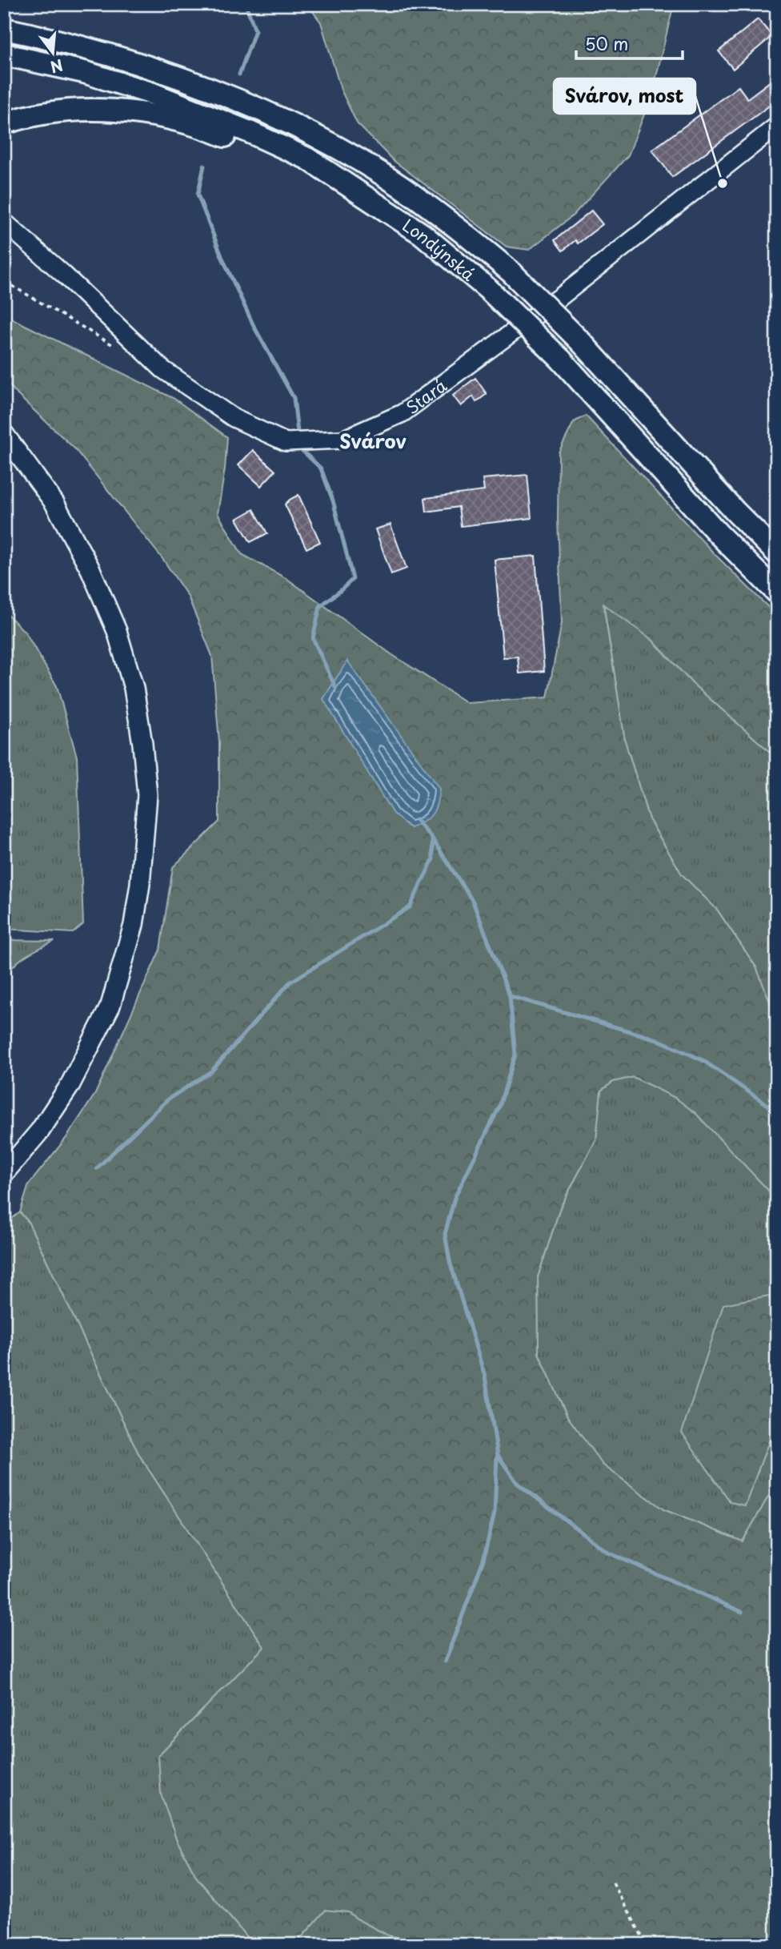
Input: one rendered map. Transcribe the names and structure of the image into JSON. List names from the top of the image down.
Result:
{
  "streets": {
    "highway": ["Londýnská"],
    "street": ["Stará"]
  },
  "districts": ["Svárov"],
  "places": ["Svárov, most"],
  "scale_bar": "50 m",
  "north": "bottom"
}
